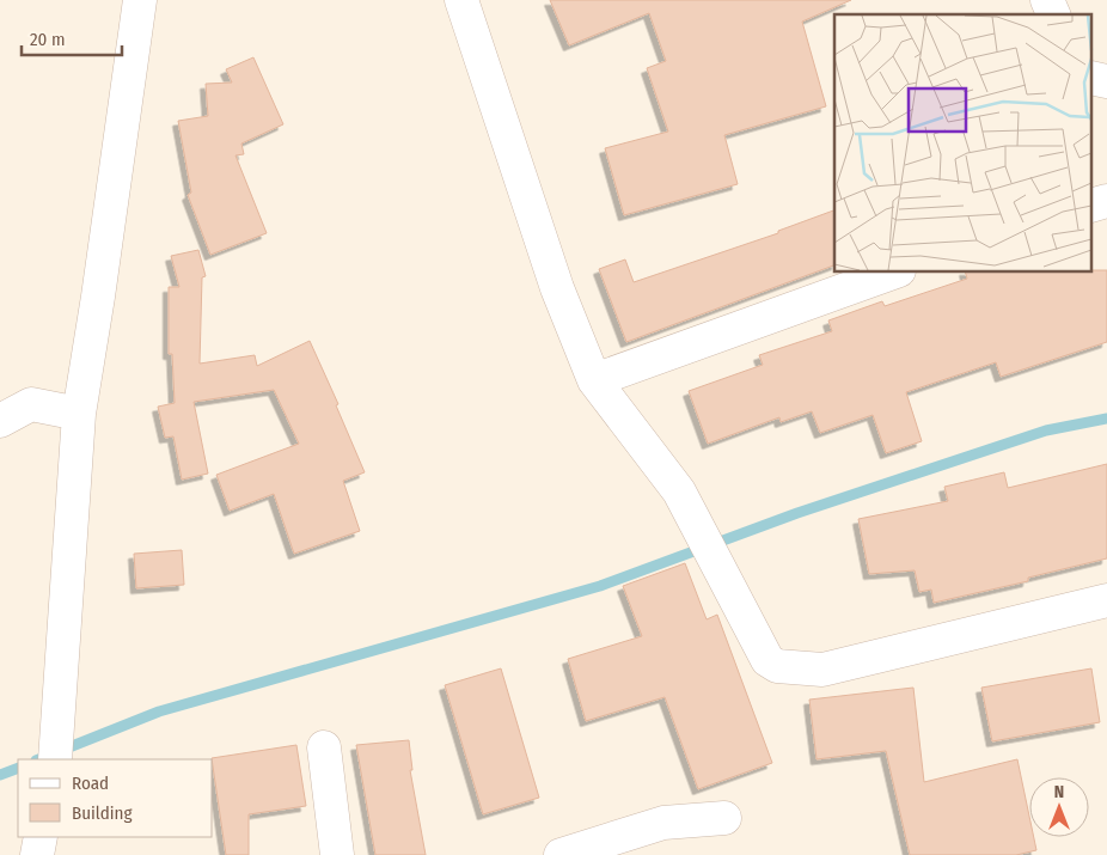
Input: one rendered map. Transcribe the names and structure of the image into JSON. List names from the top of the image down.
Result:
{
  "legend": ["Road", "Building"],
  "scale_bar": "20 m",
  "north": "top"
}
